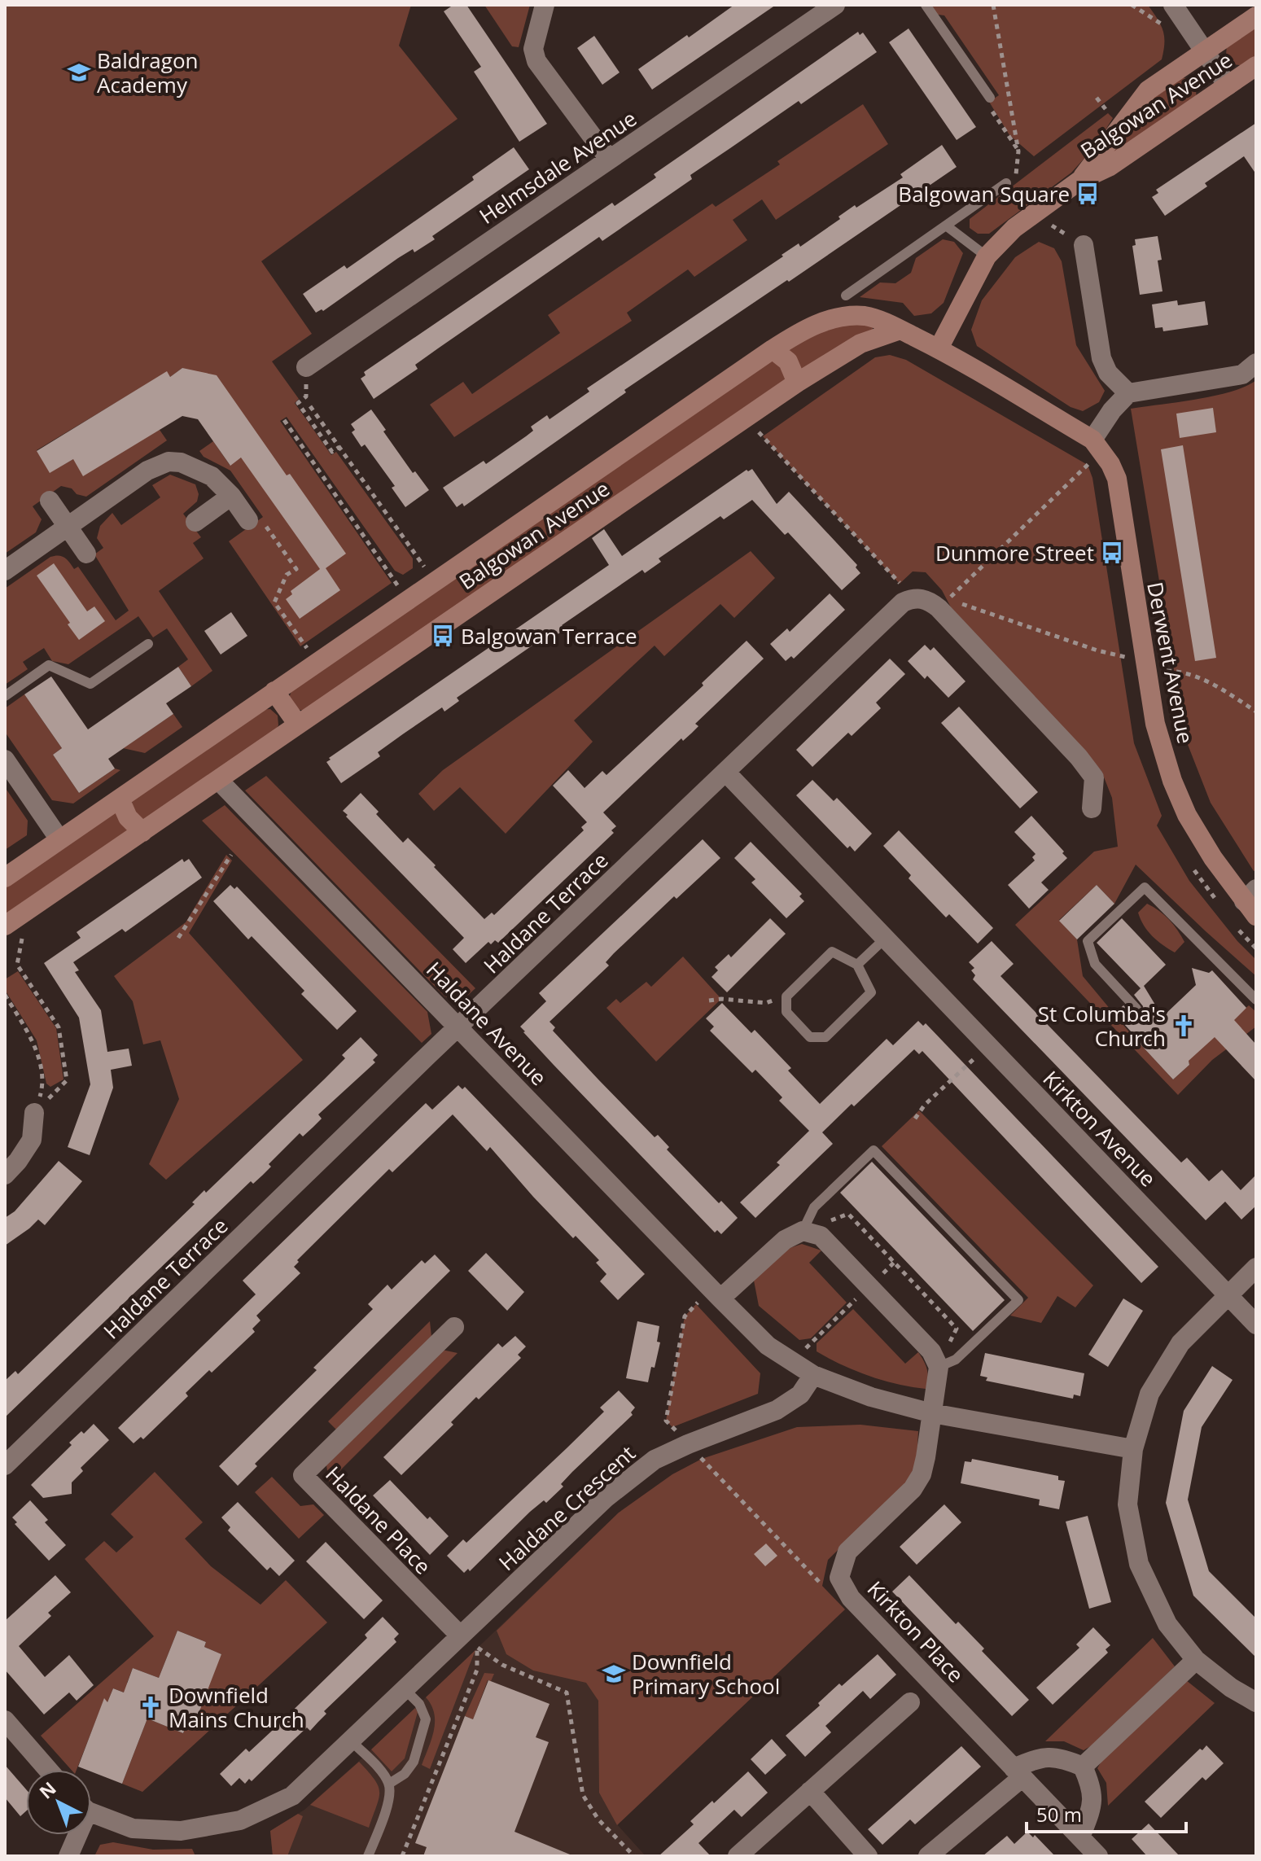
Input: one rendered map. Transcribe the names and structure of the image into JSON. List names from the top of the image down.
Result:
{
  "streets": {
    "street": [
      "Balgowan Avenue",
      "Helmsdale Avenue",
      "Derwent Avenue",
      "Haldane Terrace",
      "Haldane Avenue",
      "Kirkton Avenue",
      "Haldane Crescent",
      "Haldane Place",
      "Kirkton Place"
    ]
  },
  "crossings": [
    ["Balgowan Avenue", "Derwent Avenue"],
    ["Balgowan Avenue", "Haldane Avenue"],
    ["Haldane Terrace", "Haldane Avenue"],
    ["Haldane Terrace", "Kirkton Avenue"],
    ["Haldane Avenue", "Haldane Crescent"],
    ["Haldane Crescent", "Haldane Place"]
  ],
  "places": {
    "school or university": ["Baldragon Academy", "Downfield Primary School"],
    "bus stop": ["Balgowan Square", "Dunmore Street", "Balgowan Terrace"],
    "church": ["St Columba's Church", "Downfield Mains Church"]
  },
  "scale_bar": "50 m",
  "north": "top left"
}
